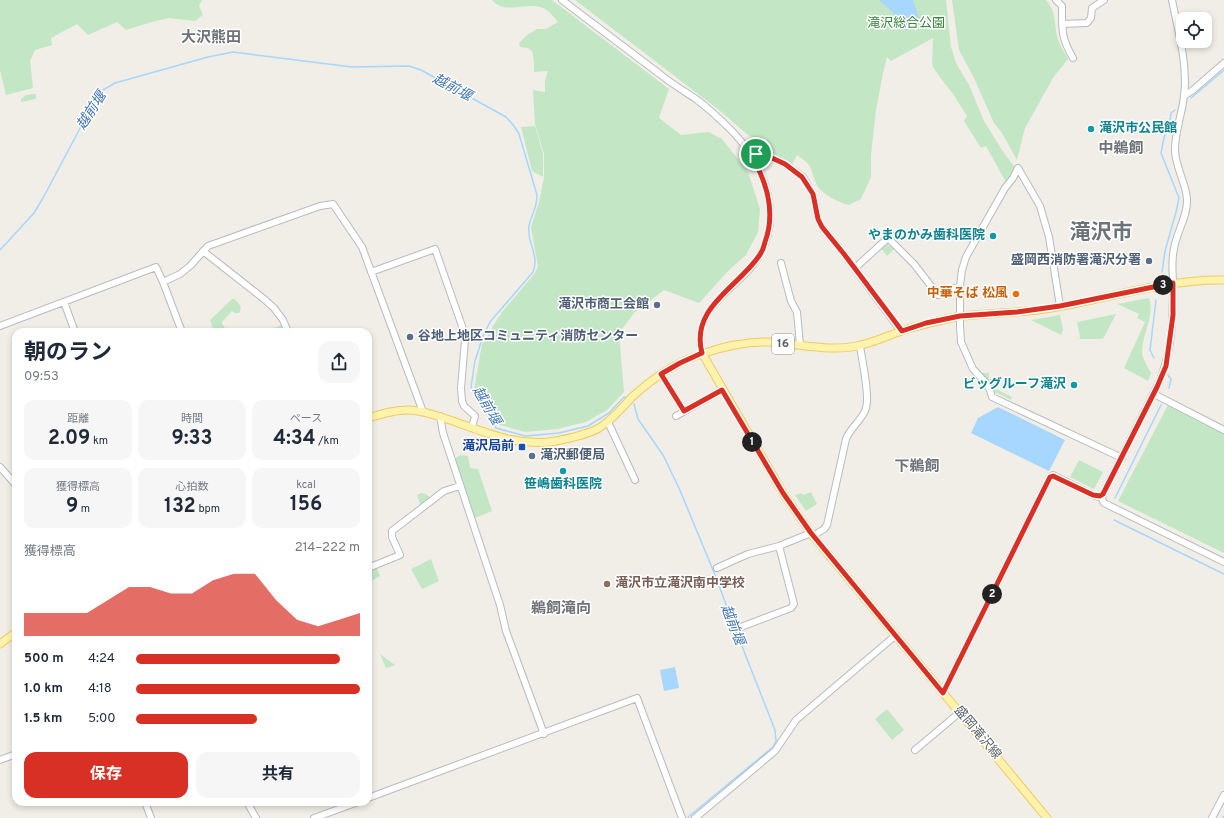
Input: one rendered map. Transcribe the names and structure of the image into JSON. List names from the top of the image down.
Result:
{
  "streets": {
    "main road": ["16", "盛岡滝沢線"]
  },
  "crossings": [
    ["16", "盛岡滝沢線"]
  ],
  "districts": [
    "大沢熊田",
    "中鵜飼",
    "滝沢市",
    "下鵜飼",
    "鵜飼滝向"
  ],
  "water": ["越前堰"],
  "parks": ["滝沢総合公園"],
  "places": {
    "other": [
      "滝沢市公民館",
      "やまのかみ歯科医院",
      "盛岡西消防署滝沢分署",
      "中華そば 松風",
      "滝沢市商工会館",
      "谷地上地区コミュニティ消防センター",
      "ビッグルーフ滝沢",
      "滝沢郵便局",
      "笹嶋歯科医院",
      "滝沢市立滝沢南中学校"
    ],
    "transit": ["滝沢局前"]
  },
  "page": {
    "pins": ["3", "1", "2"],
    "heading": ["朝のラン", "09:53"],
    "stats": [
      ["距離", "2.09 km"],
      ["時間", "9:33"],
      ["ペース", "4:34 /km"],
      ["獲得標高", "9 m"],
      ["心拍数", "132 bpm"],
      ["kcal", "156"]
    ],
    "chart": ["獲得標高", "214–222 m"],
    "list": [
      {
        "name": "500 m",
        "note": "4:24"
      },
      {
        "name": "1.0 km",
        "note": "4:18"
      },
      {
        "name": "1.5 km",
        "note": "5:00"
      }
    ],
    "buttons": ["保存", "共有"]
  }
}
